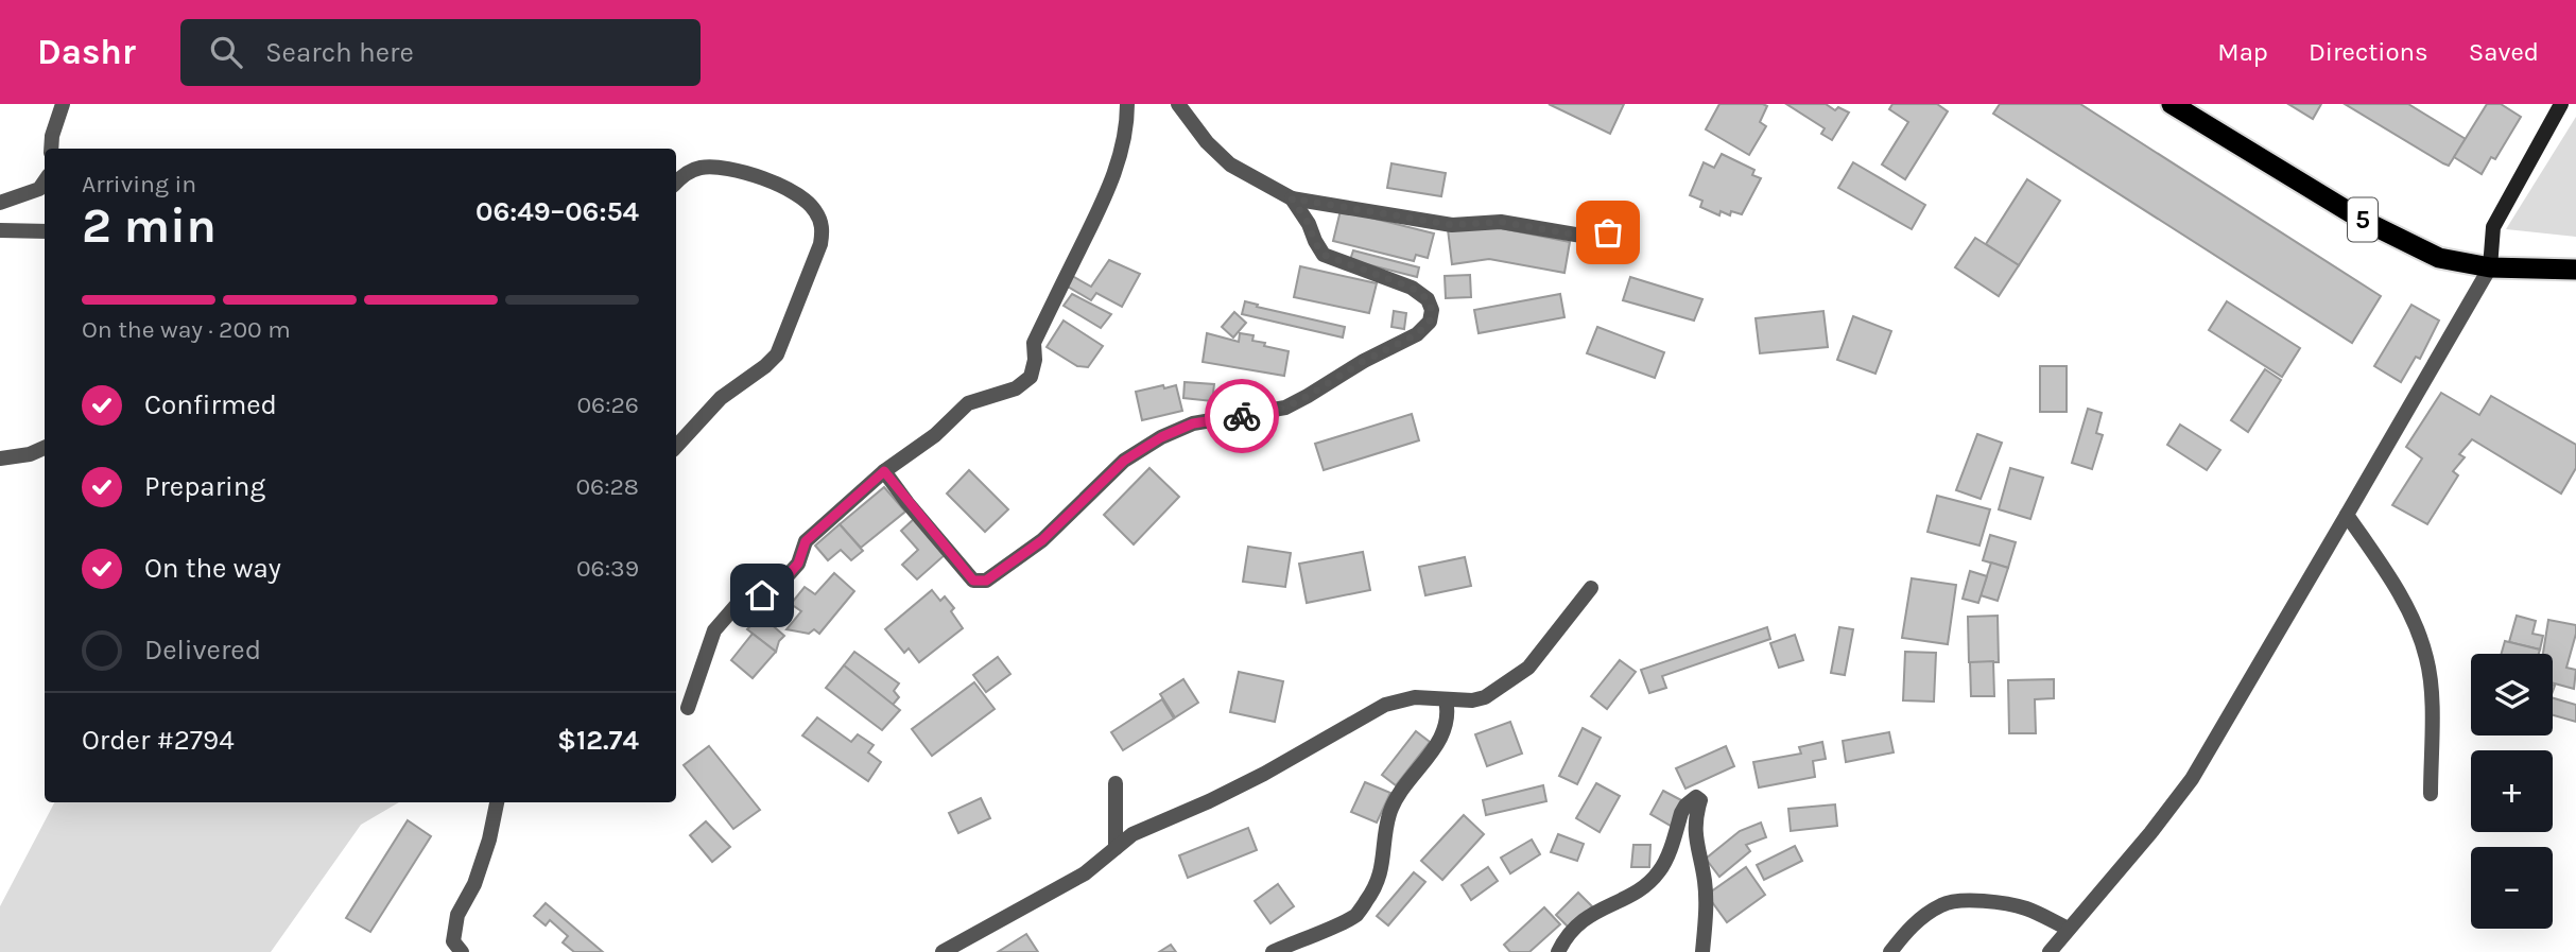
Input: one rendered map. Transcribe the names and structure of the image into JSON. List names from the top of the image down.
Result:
{
  "streets": {
    "highway": ["5"]
  },
  "page": {
    "header": "Dashr",
    "search": "Search here",
    "nav": ["Map", "Directions", "Saved"],
    "heading": ["2 min", "Arriving in", "06:49–06:54"],
    "panel": ["Order #2794", "$12.74"],
    "bar": "On the way · 200 m",
    "list": [
      ["Confirmed", "06:26"],
      ["Preparing", "06:28"],
      ["On the way", "06:39"],
      "Delivered"
    ],
    "map_buttons": ["+", "−"]
  }
}
